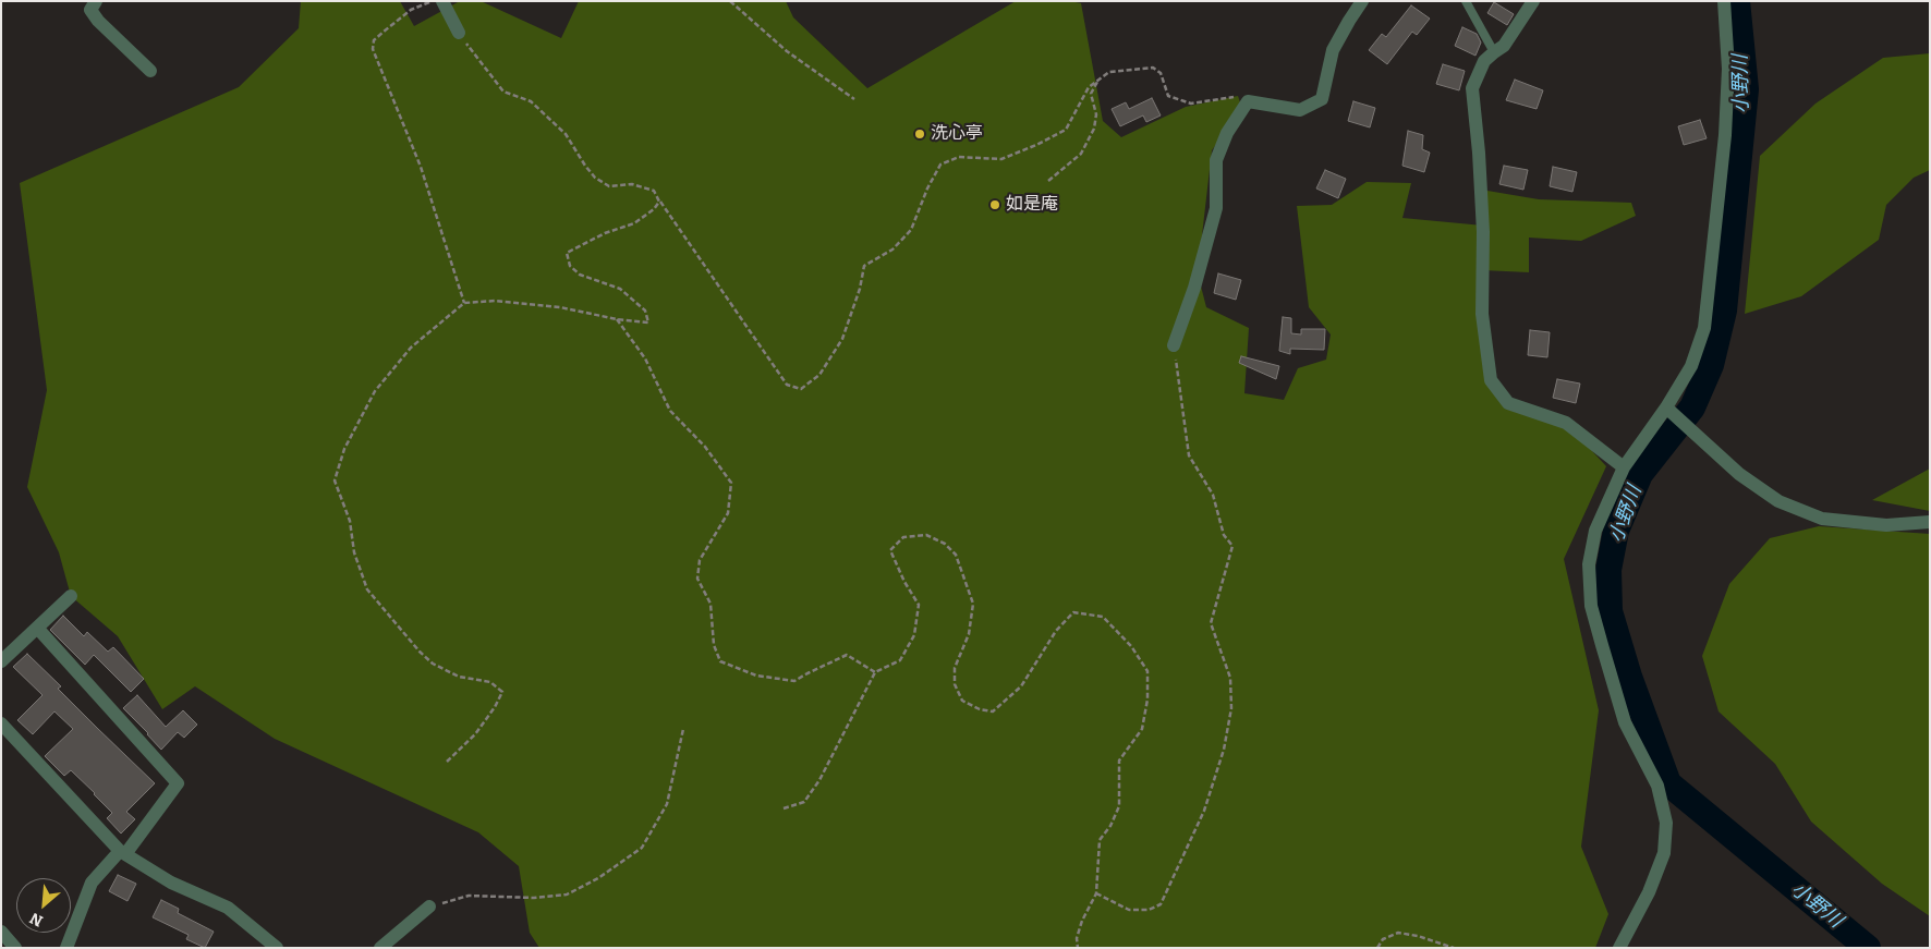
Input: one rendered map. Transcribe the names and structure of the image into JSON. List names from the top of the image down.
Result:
{
  "water": ["小野川"],
  "places": ["洗心亭", "如是庵"],
  "north": "bottom left"
}
